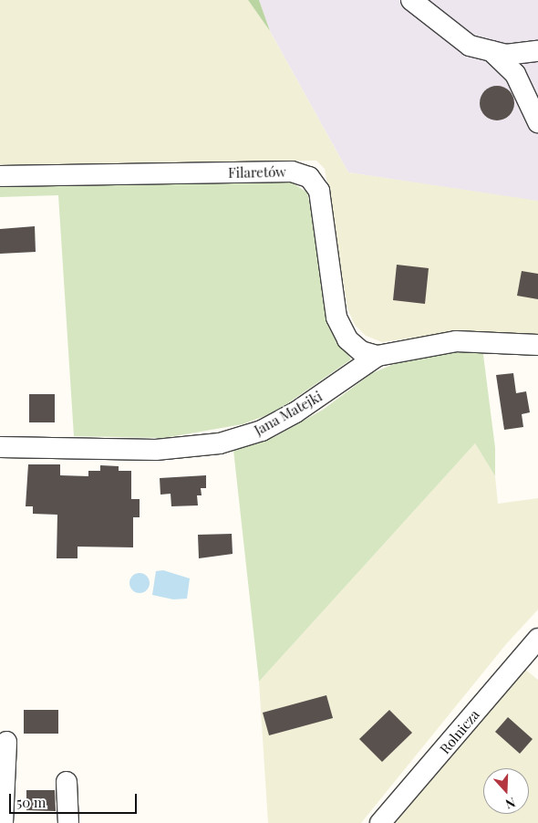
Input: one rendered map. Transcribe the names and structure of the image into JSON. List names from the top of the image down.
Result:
{
  "streets": {
    "street": ["Filaretów", "Jana Matejki", "Rolnicza"]
  },
  "crossings": [
    ["Filaretów", "Jana Matejki"]
  ],
  "scale_bar": "50 m",
  "north": "bottom"
}
